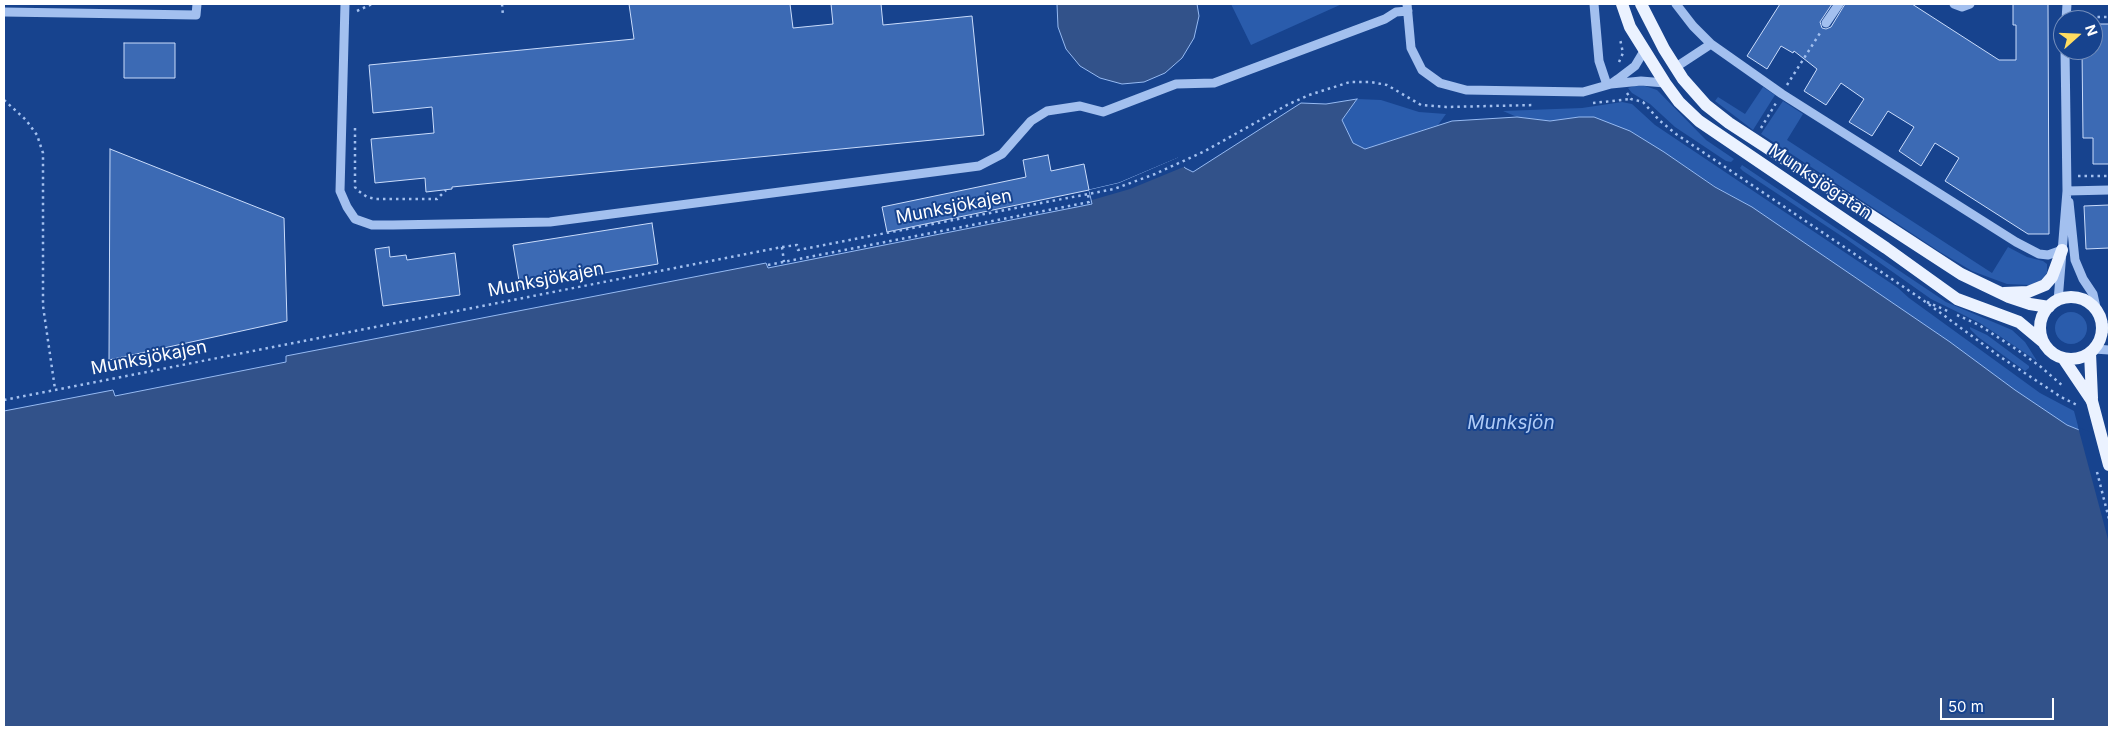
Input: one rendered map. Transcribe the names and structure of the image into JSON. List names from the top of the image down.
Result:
{
  "streets": {
    "main road": ["Munksjögatan"],
    "path": ["Munksjökajen"]
  },
  "water": ["Munksjön"],
  "scale_bar": "50 m",
  "north": "right"
}
